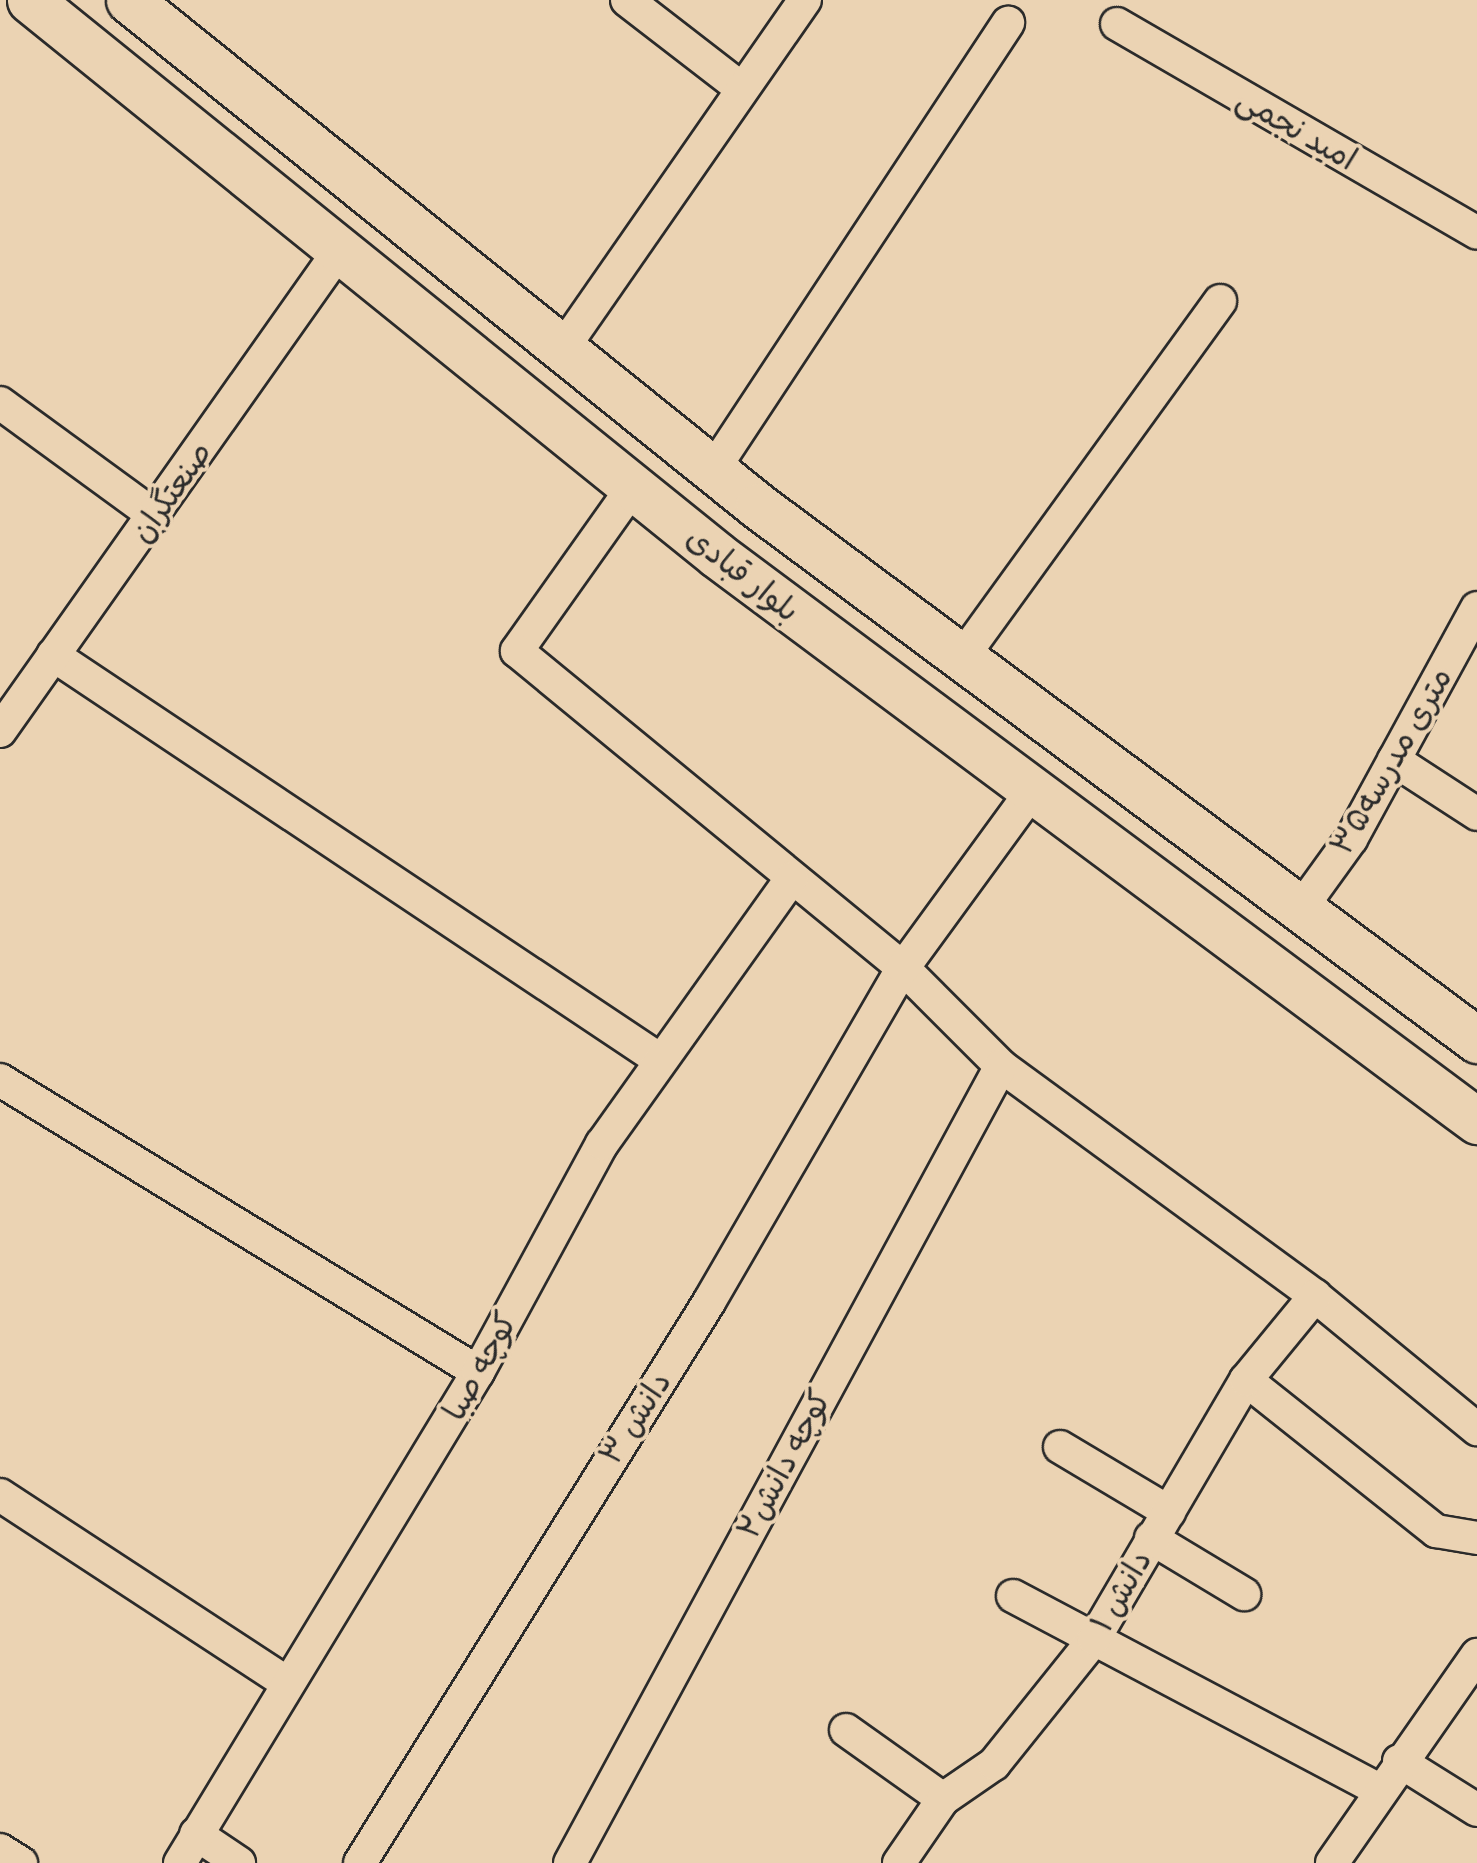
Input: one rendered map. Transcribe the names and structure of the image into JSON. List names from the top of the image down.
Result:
{
  "streets": {
    "street": [
      "امید نجمی",
      "صنعتگران",
      "بلوار قبادی",
      "۳۵متری مدرسه",
      "کوچه صبا",
      "دانش ۳",
      "کوچه دانش۲",
      "دانش ۱"
    ]
  },
  "crossings": [
    ["صنعتگران", "بلوار قبادی"],
    ["بلوار قبادی", "۳۵متری مدرسه"],
    ["بلوار قبادی", "دانش ۳"]
  ]
}
